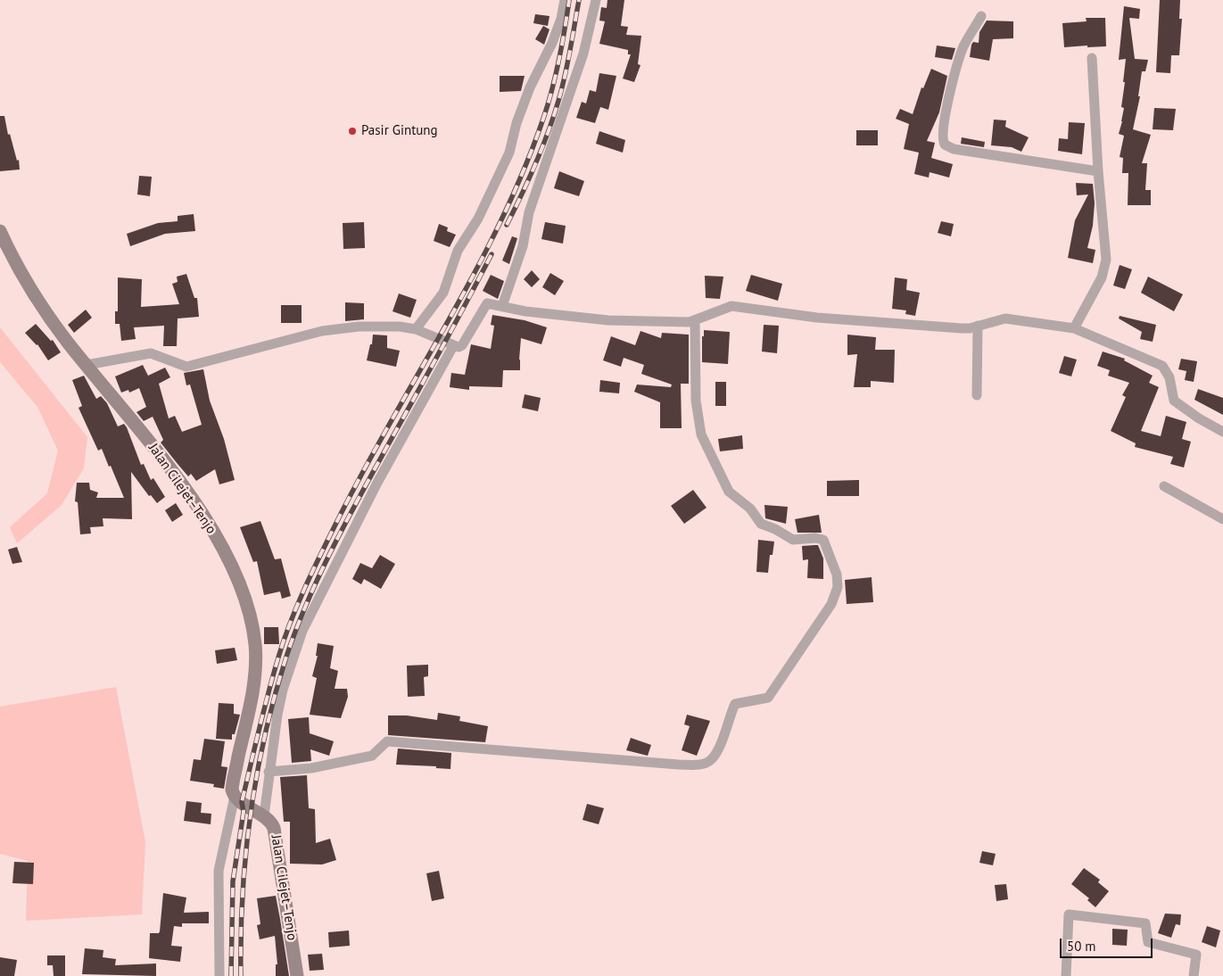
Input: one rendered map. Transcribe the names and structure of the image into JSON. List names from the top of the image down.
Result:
{
  "streets": {
    "main road": ["Jalan Cilejet–Tenjo"]
  },
  "places": ["Pasir Gintung"],
  "scale_bar": "50 m"
}
